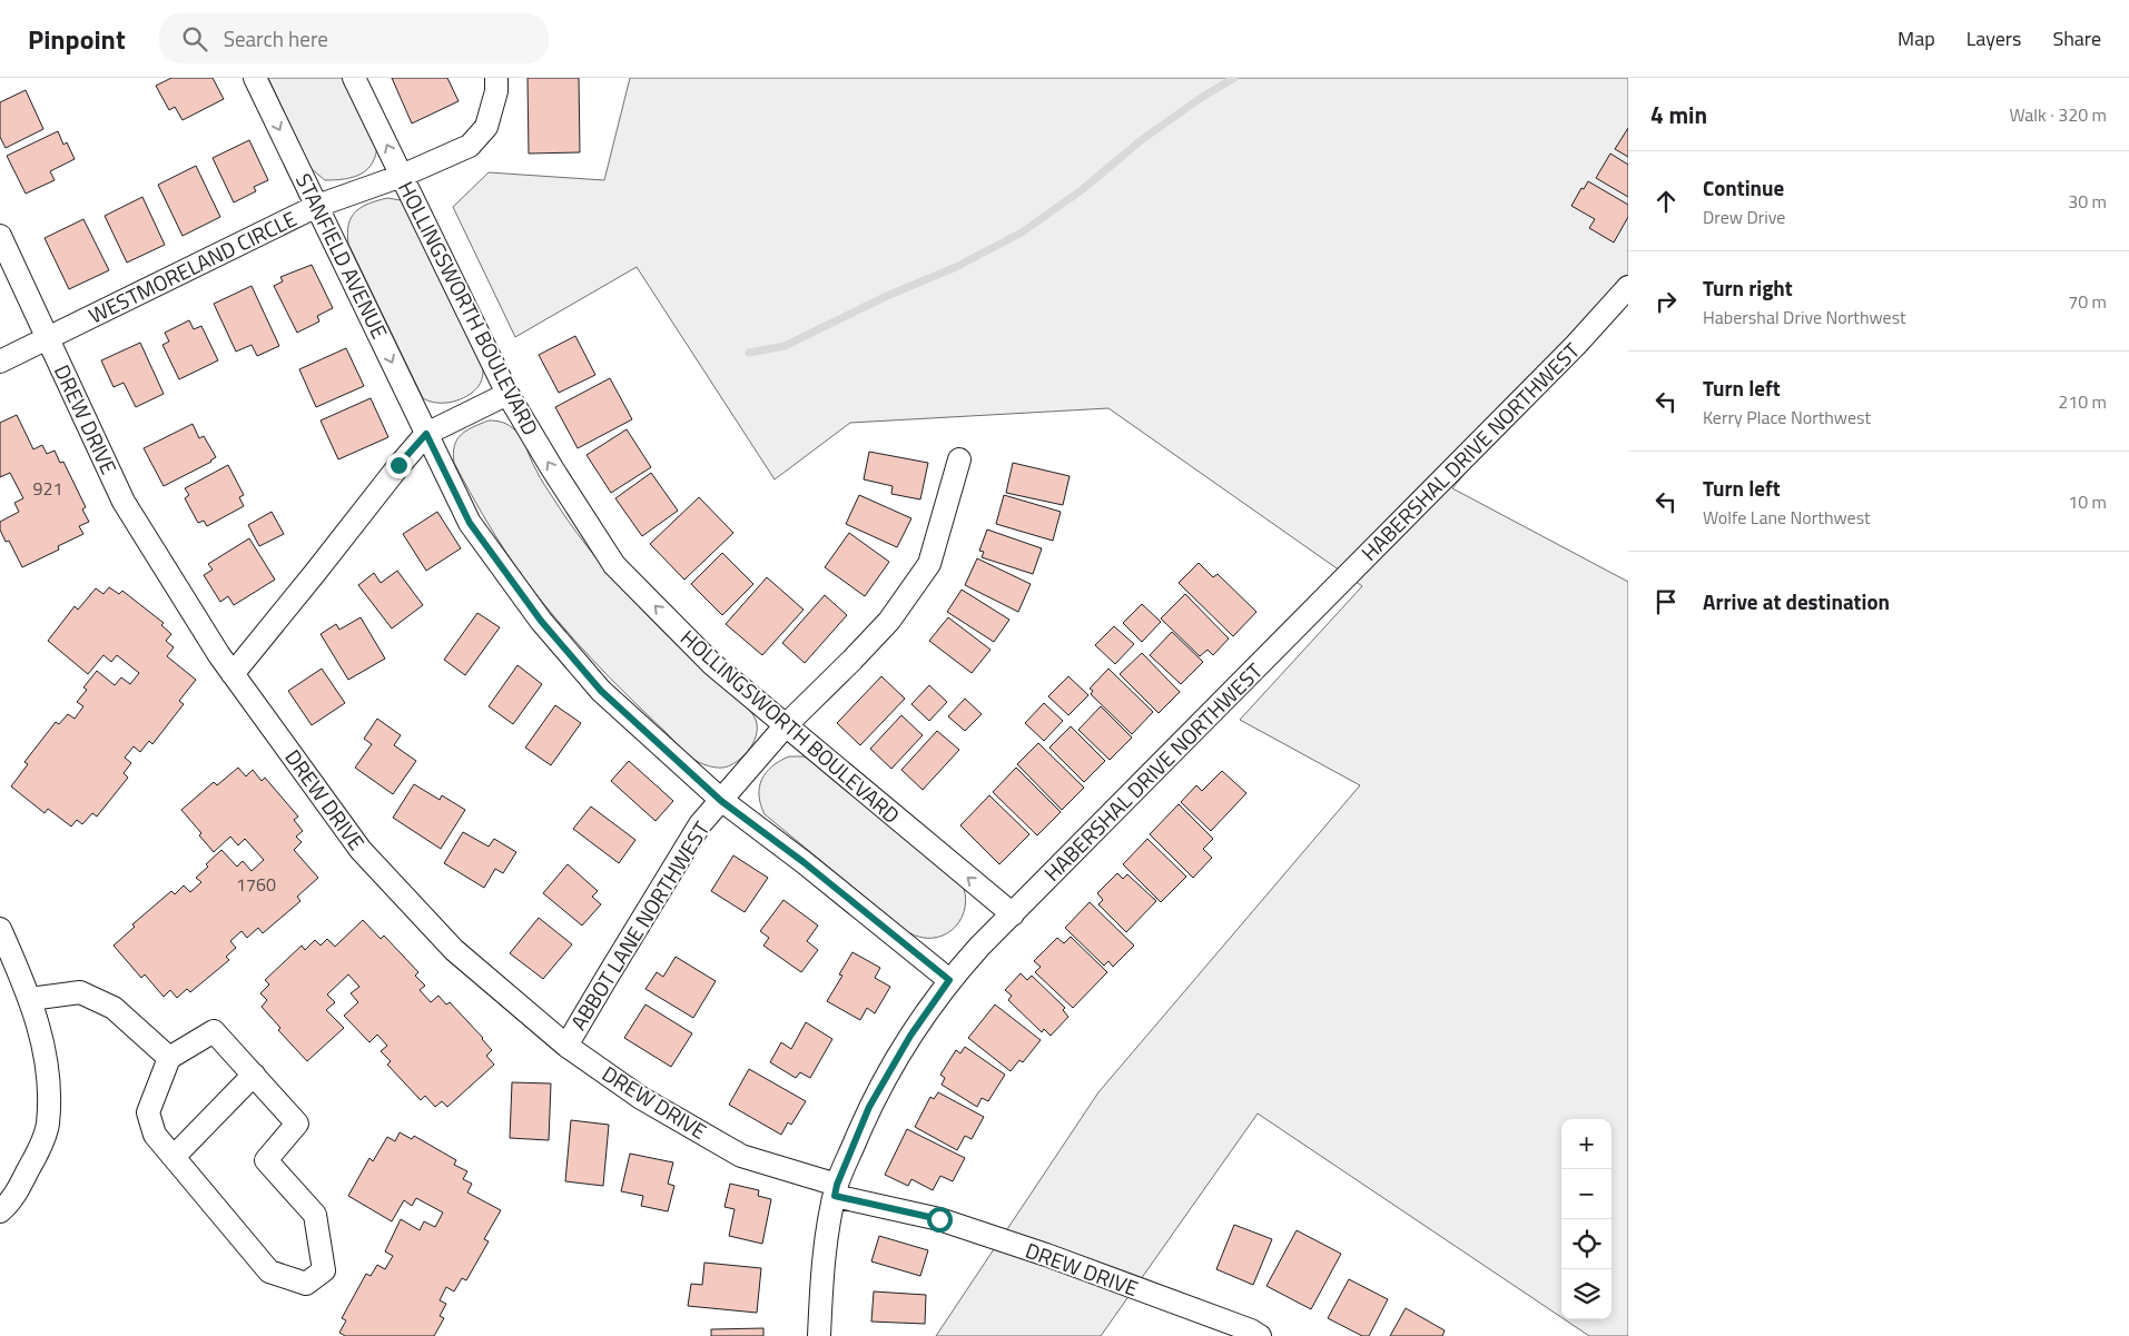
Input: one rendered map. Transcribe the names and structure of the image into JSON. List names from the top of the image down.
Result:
{
  "streets": {
    "street": [
      "STANFIELD AVENUE",
      "WESTMORELAND CIRCLE",
      "HOLLINGSWORTH BOULEVARD",
      "DREW DRIVE",
      "HABERSHAL DRIVE NORTHWEST",
      "ABBOT LANE NORTHWEST"
    ]
  },
  "crossings": [
    ["STANFIELD AVENUE", "WESTMORELAND CIRCLE"],
    ["STANFIELD AVENUE", "HABERSHAL DRIVE NORTHWEST"],
    ["STANFIELD AVENUE", "ABBOT LANE NORTHWEST"],
    ["WESTMORELAND CIRCLE", "HOLLINGSWORTH BOULEVARD"],
    ["WESTMORELAND CIRCLE", "DREW DRIVE"],
    ["HOLLINGSWORTH BOULEVARD", "HABERSHAL DRIVE NORTHWEST"],
    ["HOLLINGSWORTH BOULEVARD", "ABBOT LANE NORTHWEST"],
    ["DREW DRIVE", "HABERSHAL DRIVE NORTHWEST"],
    ["DREW DRIVE", "ABBOT LANE NORTHWEST"]
  ],
  "one_way": ["HOLLINGSWORTH BOULEVARD"],
  "house_numbers": ["921", "1760"],
  "page": {
    "header": "Pinpoint",
    "search": "Search here",
    "nav": ["Map", "Layers", "Share"],
    "heading": ["4 min", "Walk · 320 m"],
    "list": [
      ["Continue", "Drew Drive", "30 m"],
      ["Turn right", "Habershal Drive Northwest", "70 m"],
      ["Turn left", "Kerry Place Northwest", "210 m"],
      ["Turn left", "Wolfe Lane Northwest", "10 m"],
      "Arrive at destination"
    ],
    "map_buttons": ["+", "−"]
  }
}
